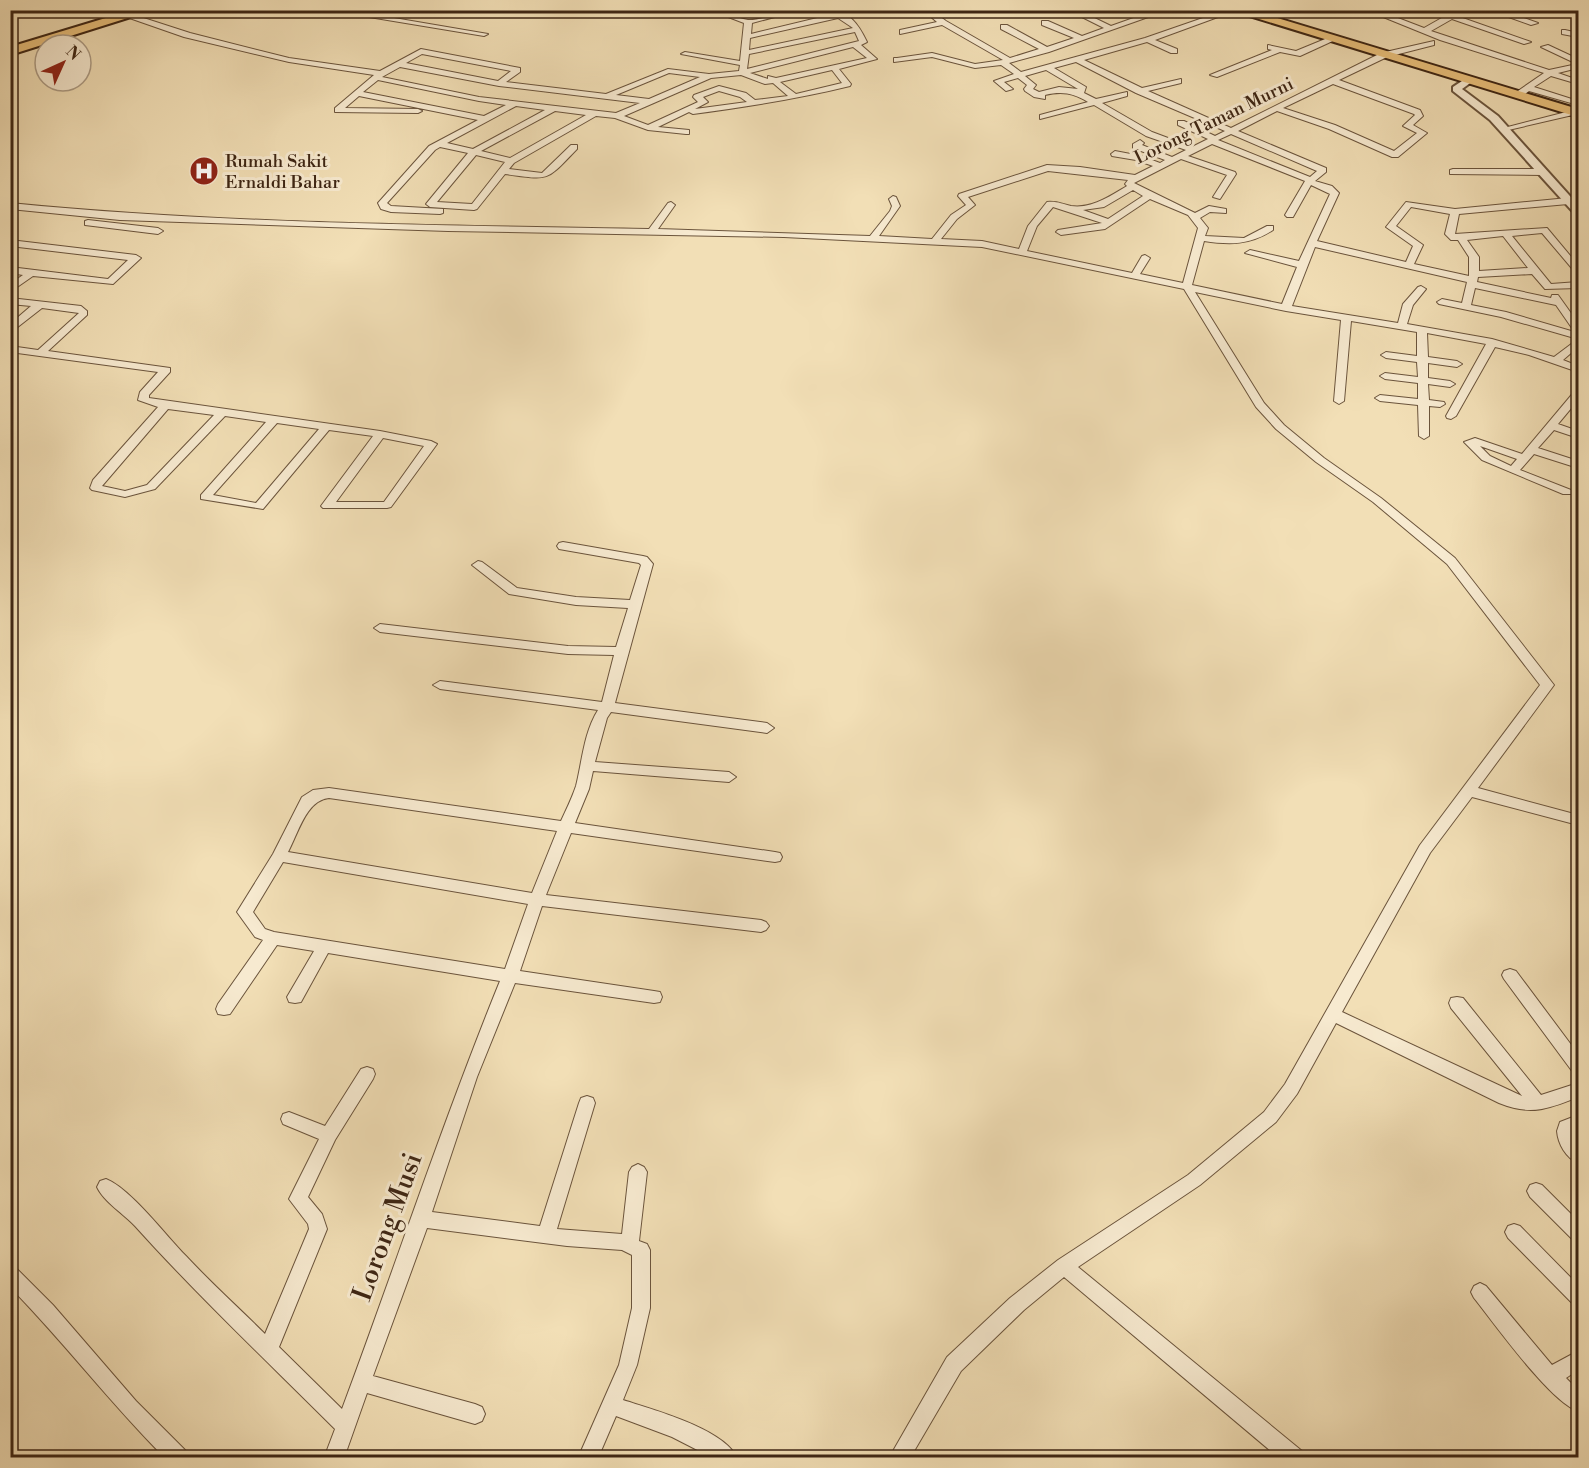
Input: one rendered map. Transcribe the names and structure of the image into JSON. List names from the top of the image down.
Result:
{
  "streets": {
    "street": ["Lorong Taman Murni", "Lorong Musi"]
  },
  "places": {
    "hospital": ["Rumah Sakit Ernaldi Bahar"]
  },
  "north": "top right"
}
